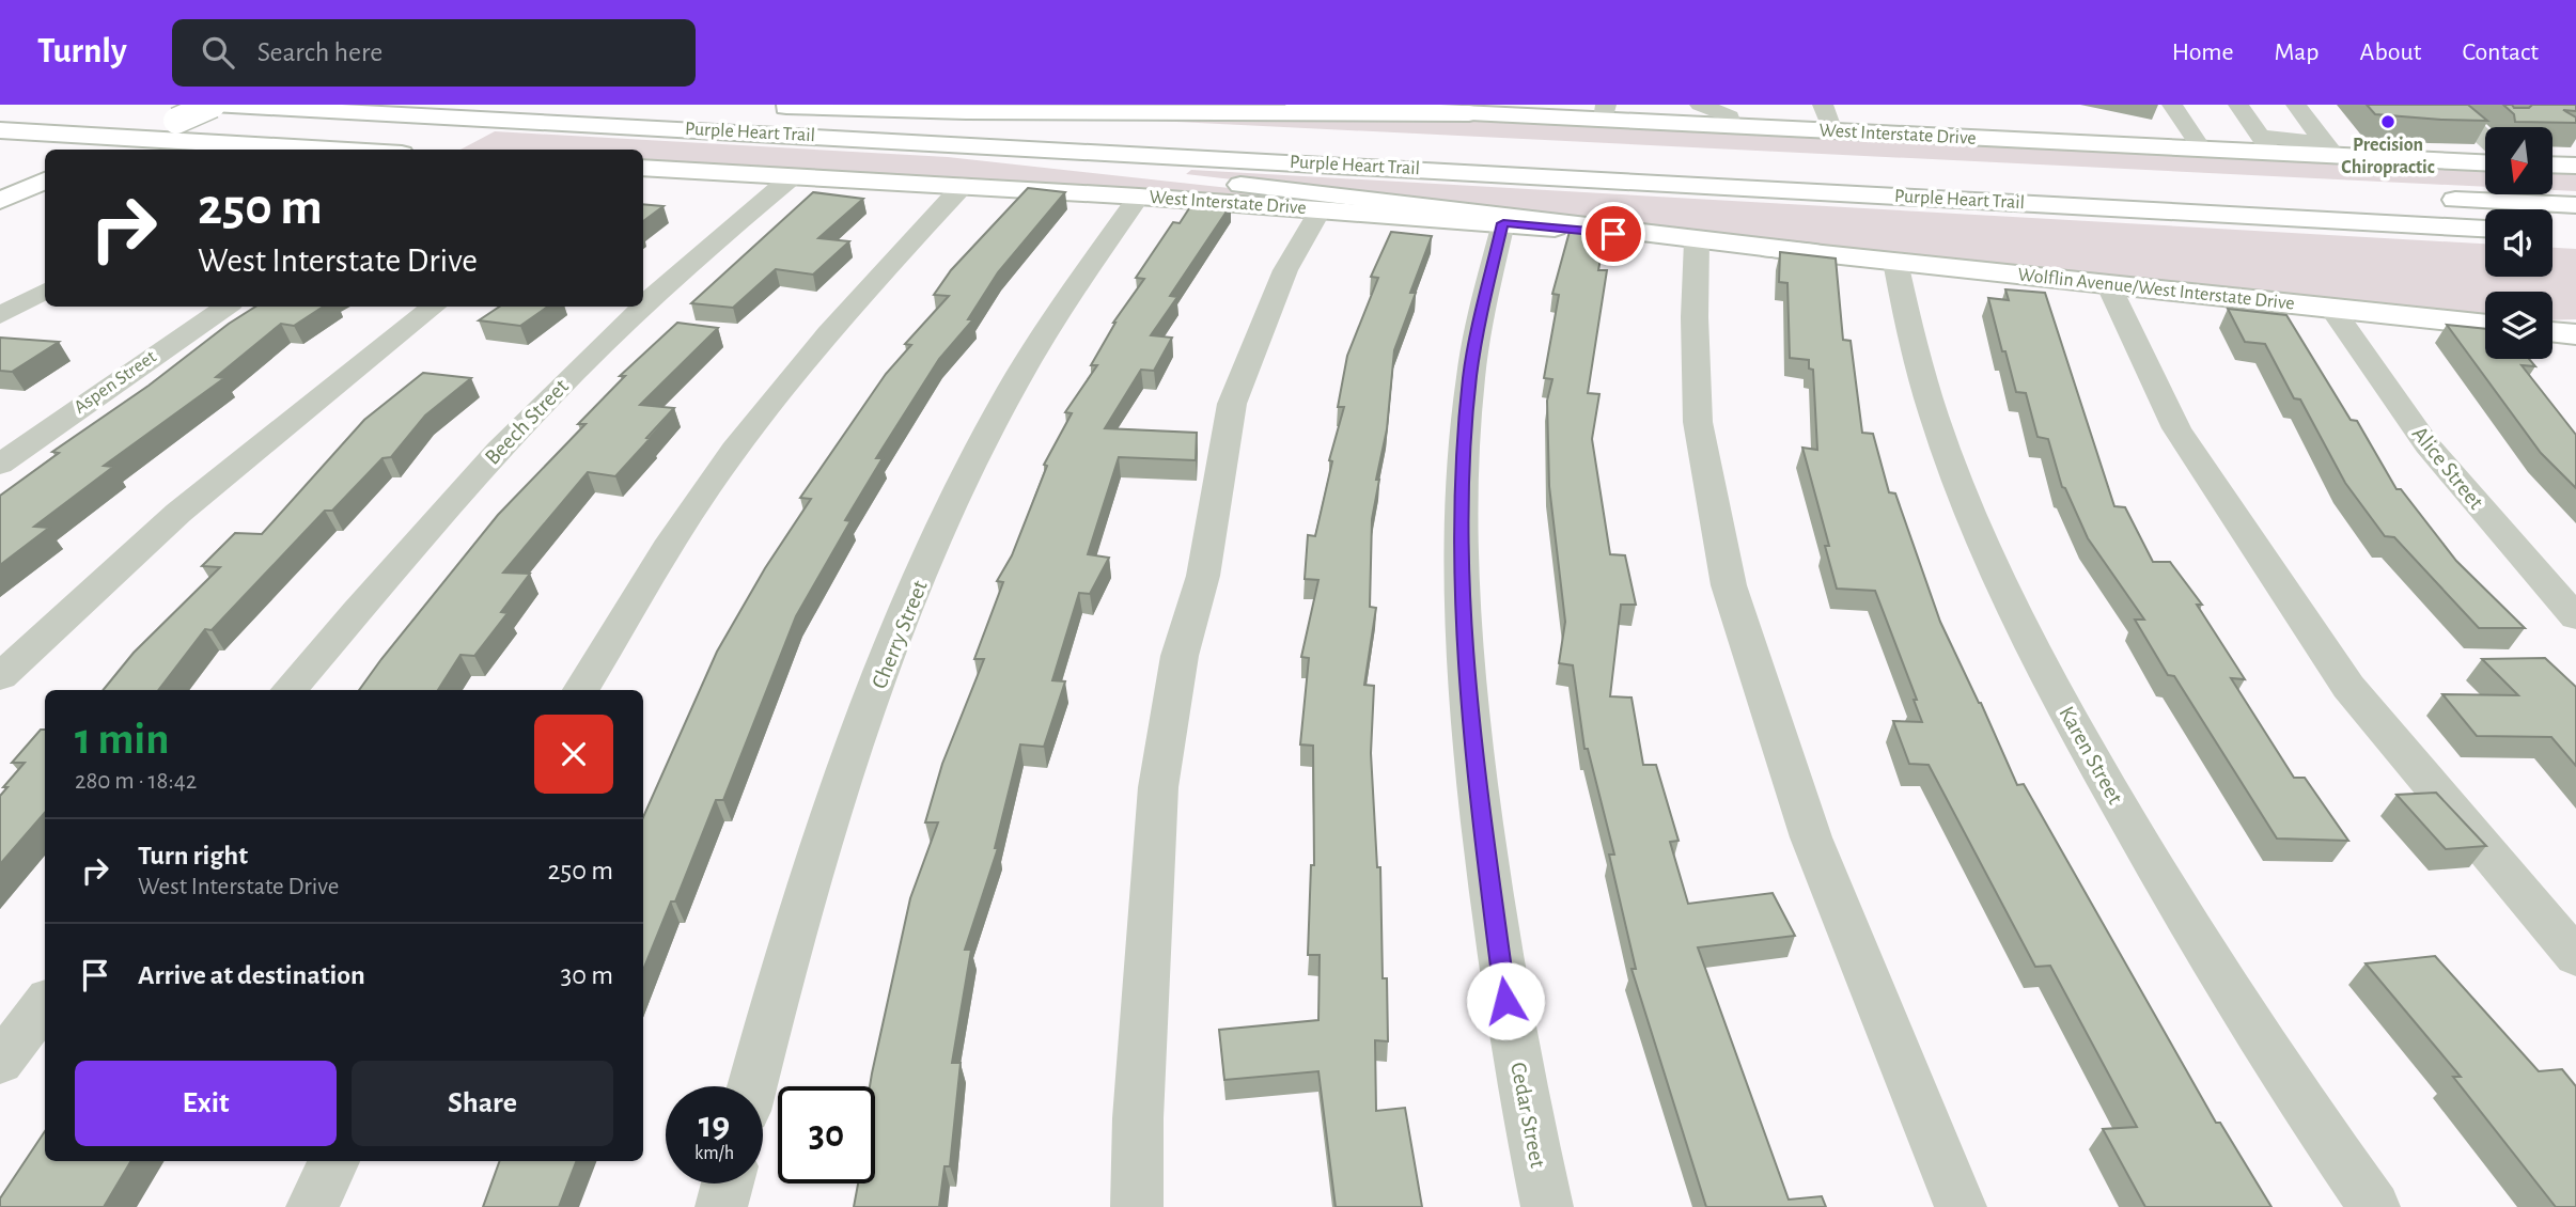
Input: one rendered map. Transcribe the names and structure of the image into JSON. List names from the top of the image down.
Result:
{
  "streets": {
    "main road": ["Purple Heart Trail", "West Interstate Drive", "Wolflin Avenue/West Interstate Drive"],
    "street": [
      "Aspen Street",
      "Beech Street",
      "Alice Street",
      "Cherry Street",
      "Karen Street",
      "Cedar Street"
    ]
  },
  "crossings": [
    ["West Interstate Drive", "Wolflin Avenue/West Interstate Drive"],
    ["West Interstate Drive", "Beech Street"],
    ["West Interstate Drive", "Cherry Street"],
    ["West Interstate Drive", "Cedar Street"],
    ["Wolflin Avenue/West Interstate Drive", "Alice Street"],
    ["Wolflin Avenue/West Interstate Drive", "Karen Street"]
  ],
  "places": ["Precision Chiropractic"],
  "north": "bottom",
  "page": {
    "header": "Turnly",
    "search": "Search here",
    "nav": [
      "Home",
      "Map",
      "About",
      "Contact"
    ],
    "turn": ["250 m", "West Interstate Drive"],
    "heading": ["1 min", "280 m · 18:42"],
    "list": [
      {
        "name": "Turn right",
        "note": "West Interstate Drive",
        "value": "250 m"
      },
      {
        "name": "Arrive at destination",
        "value": "30 m"
      }
    ],
    "buttons": ["Exit", "Share"],
    "speed": "19 km/h",
    "limit": "30"
  }
}
